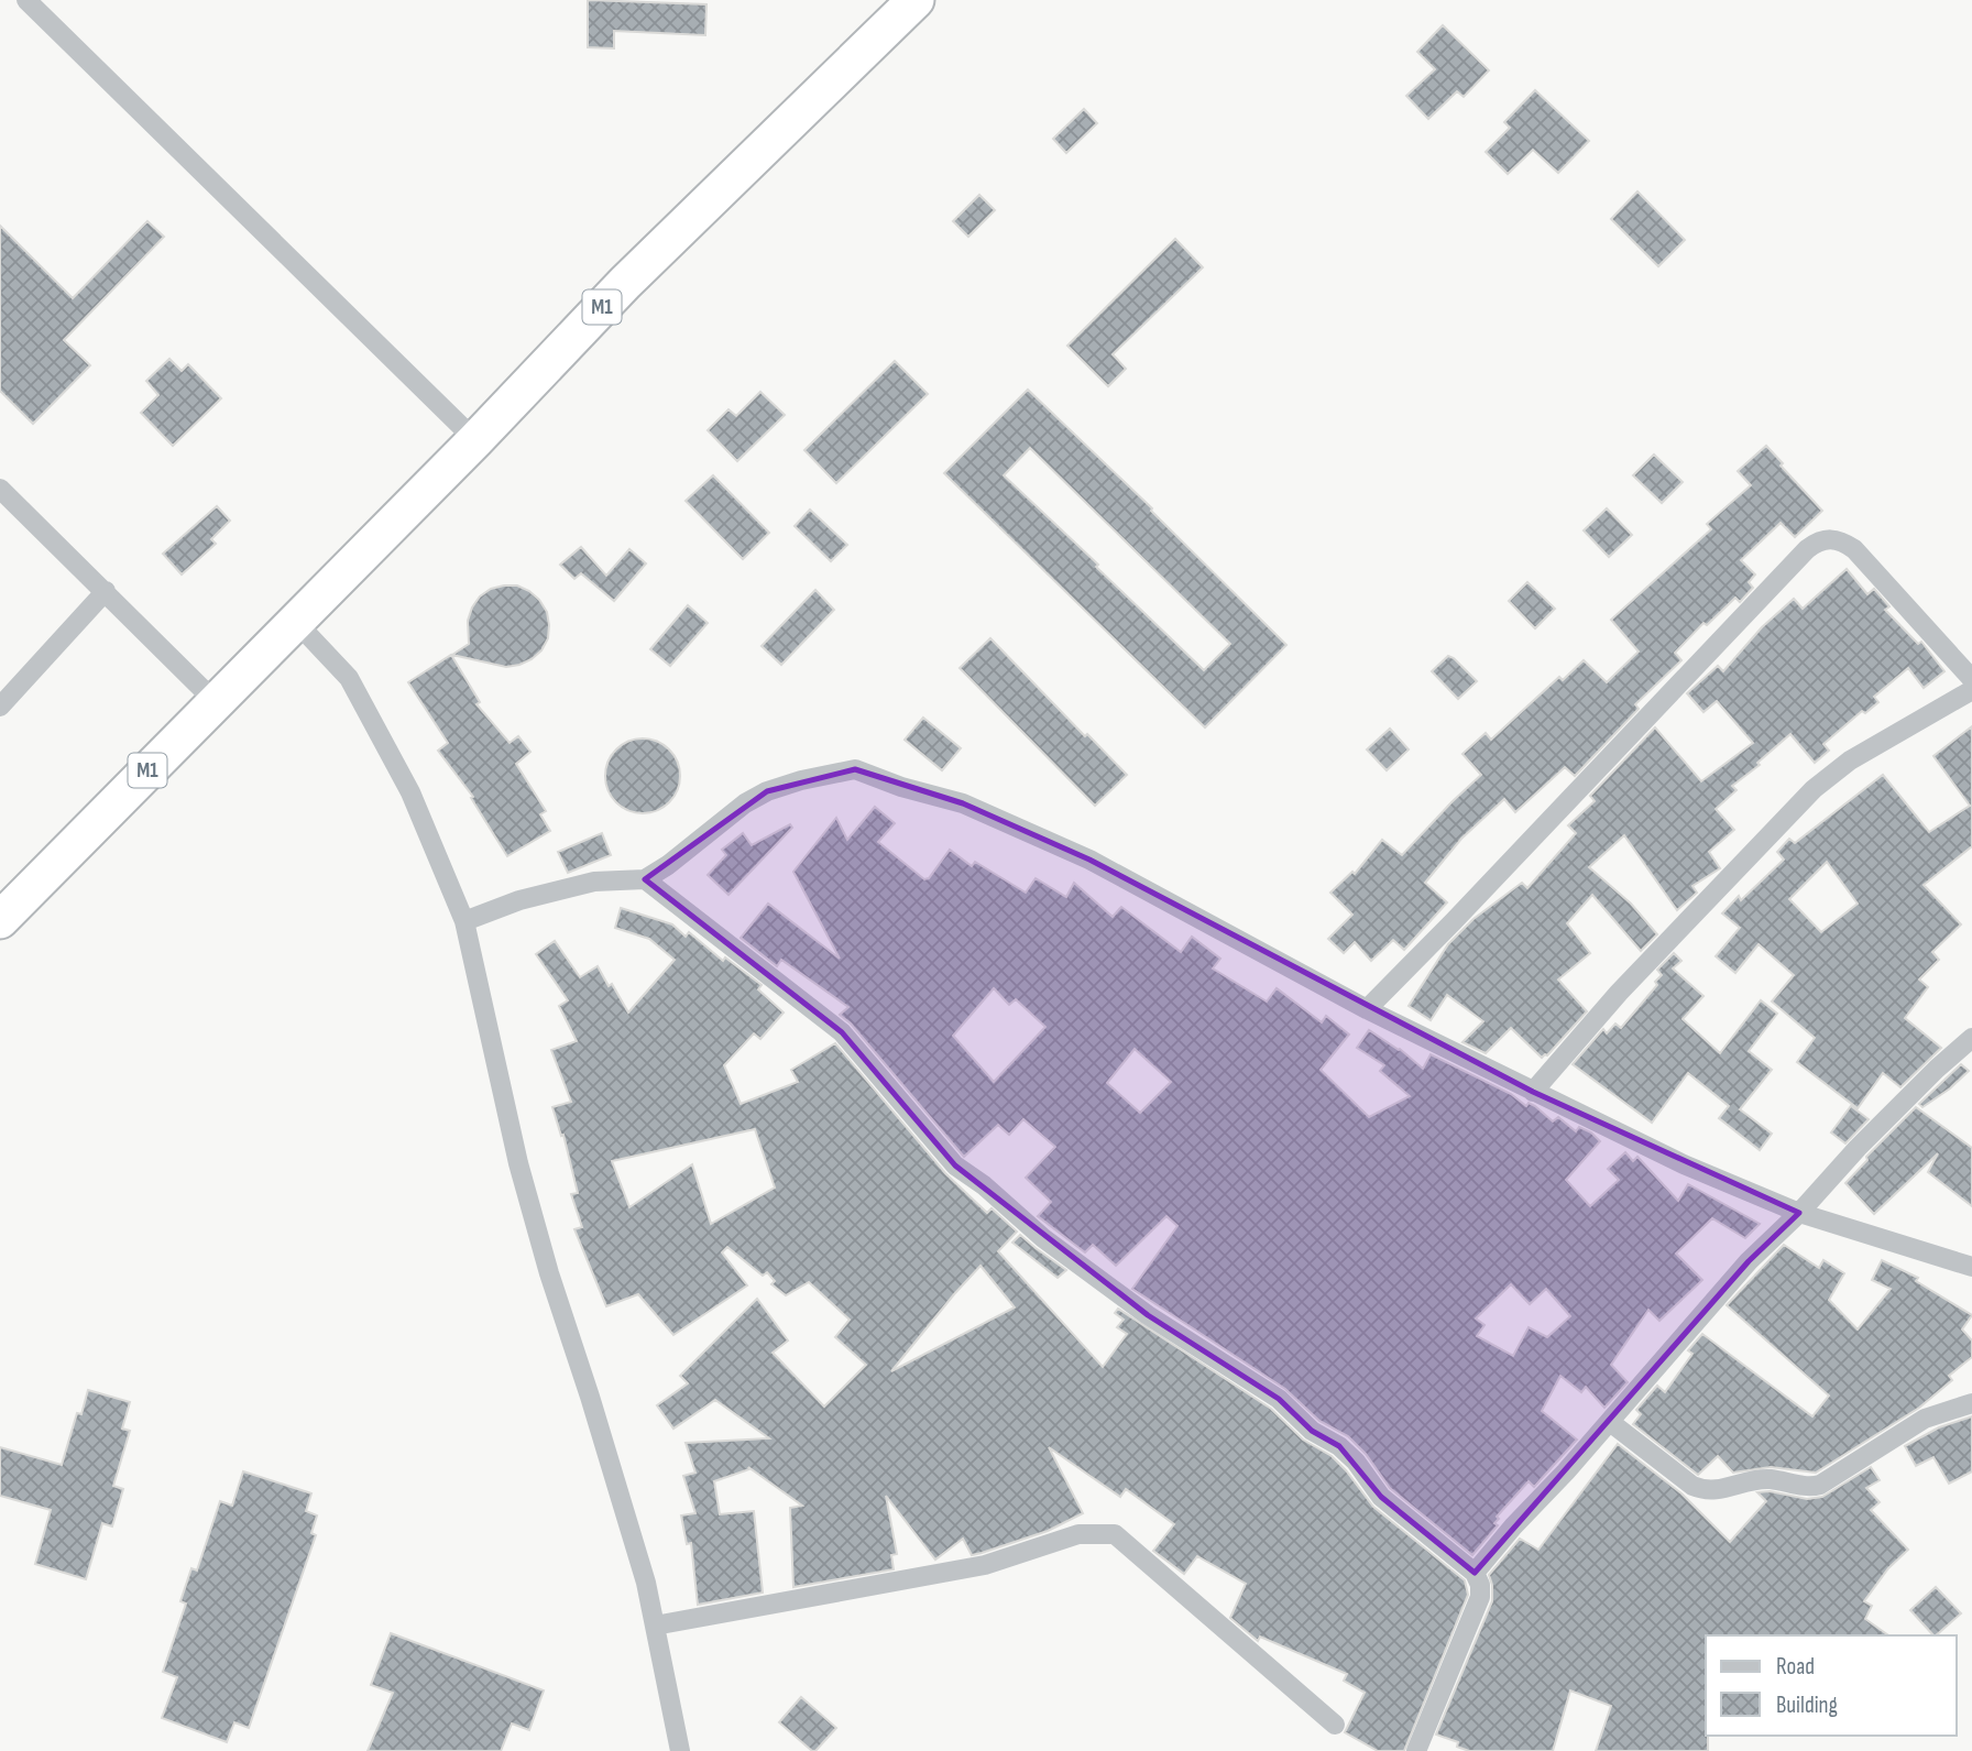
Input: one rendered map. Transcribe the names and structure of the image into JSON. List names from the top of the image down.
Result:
{
  "streets": {
    "highway": ["M1"]
  },
  "legend": ["Road", "Building"]
}
